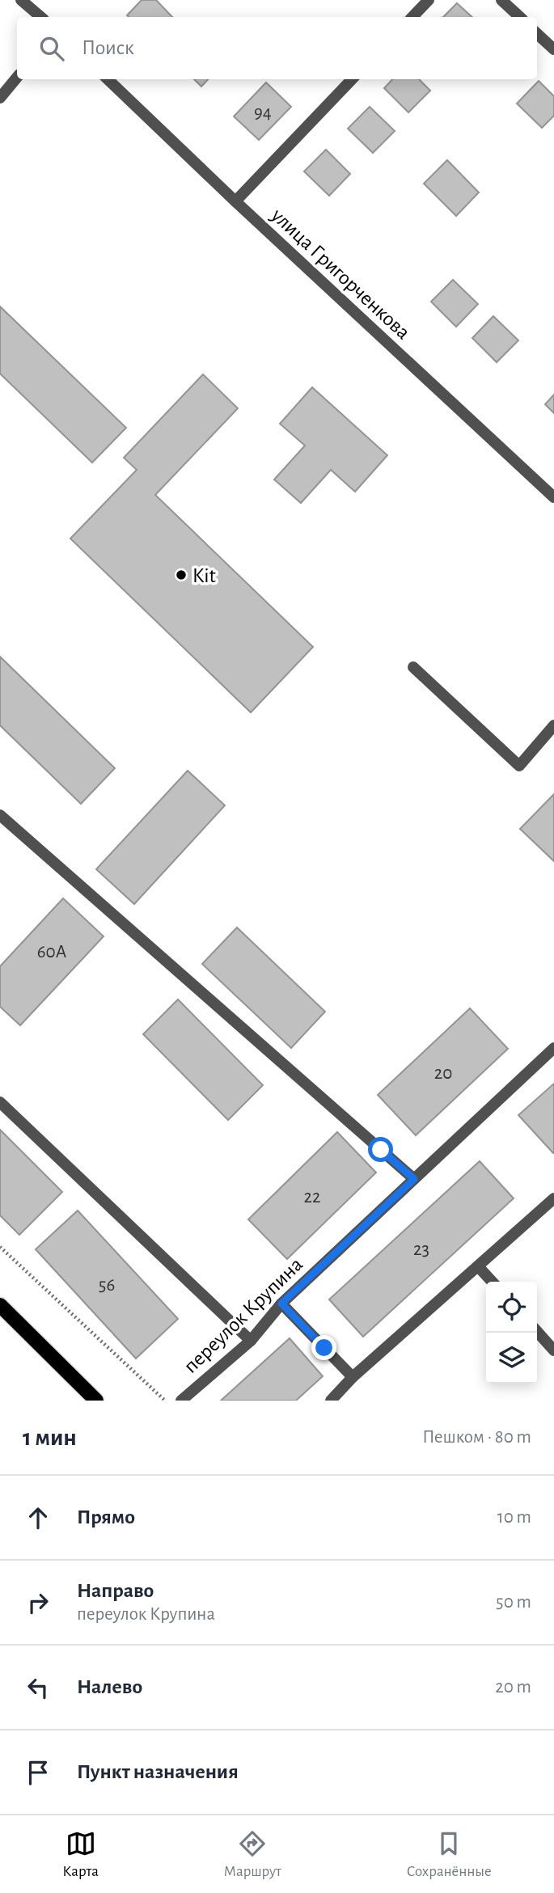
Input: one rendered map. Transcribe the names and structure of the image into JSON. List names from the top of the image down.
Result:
{
  "streets": {
    "street": ["улица Григорченкова", "переулок Крупина"]
  },
  "places": ["Kit"],
  "house_numbers": [
    "94",
    "60А",
    "20",
    "22",
    "23",
    "56"
  ],
  "page": {
    "search": "Поиск",
    "heading": ["1 мин", "Пешком · 80 m"],
    "list": [
      ["Прямо", "10 m"],
      ["Направо", "переулок Крупина", "50 m"],
      ["Налево", "20 m"],
      "Пункт назначения"
    ],
    "nav": ["Карта", "Маршрут", "Сохранённые"]
  }
}
